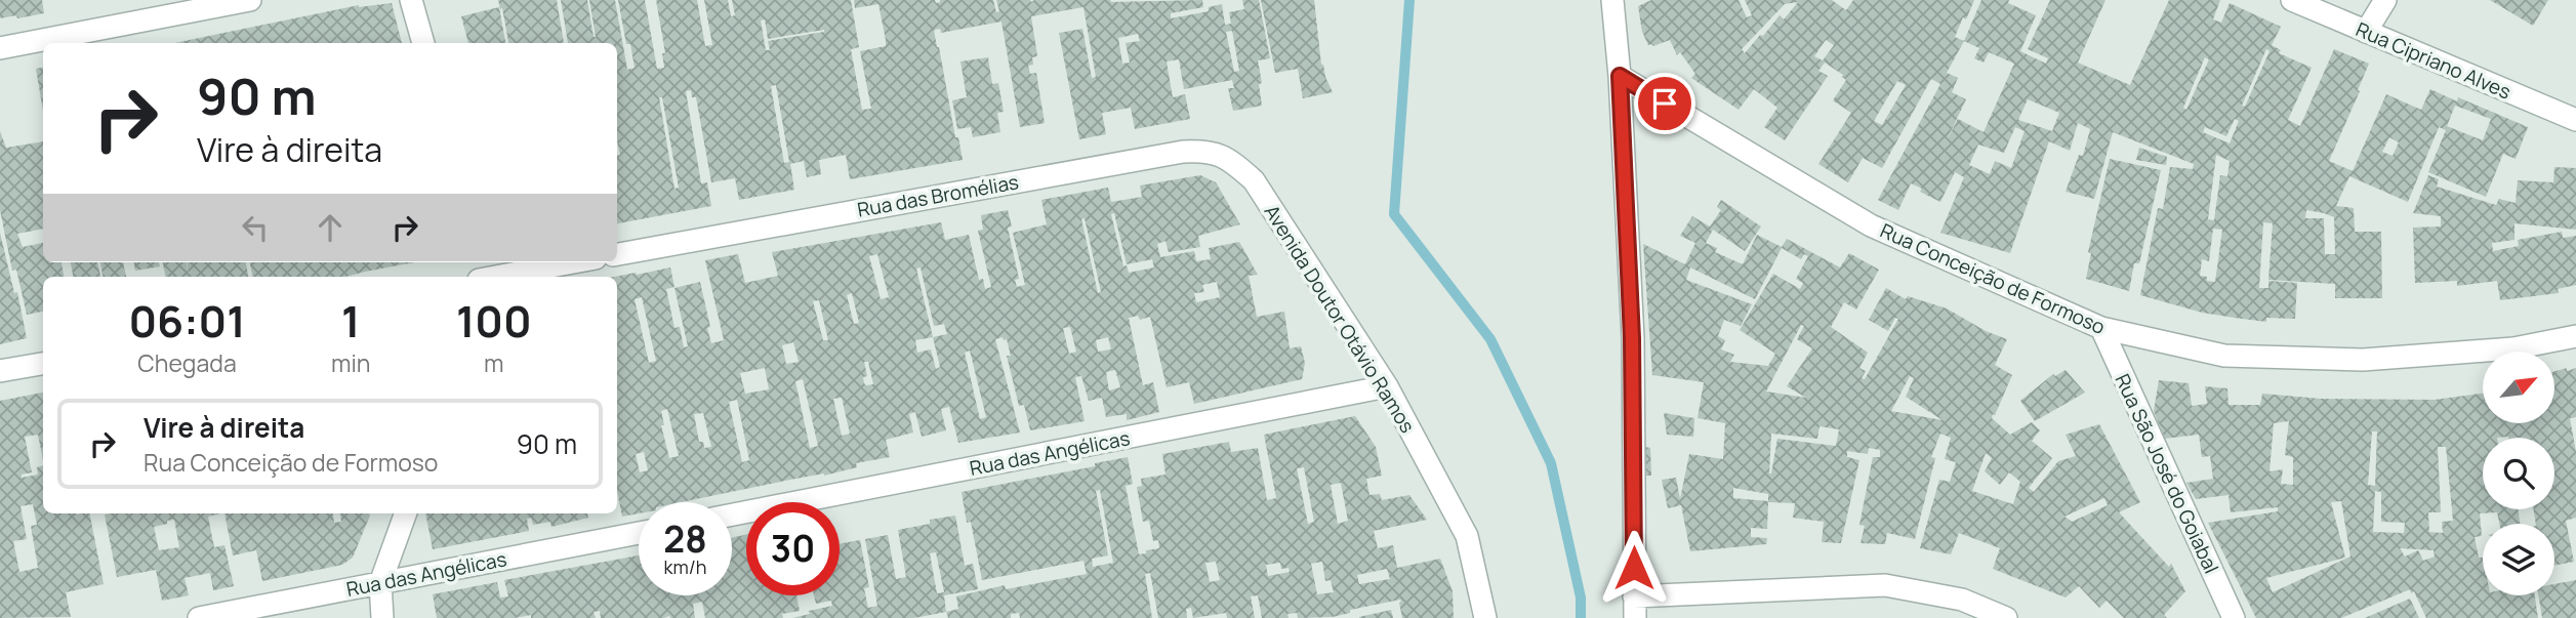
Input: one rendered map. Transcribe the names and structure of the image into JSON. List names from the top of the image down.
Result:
{
  "streets": {
    "street": [
      "Rua Cipriano Alves",
      "Rua das Bromélias",
      "Rua Conceição de Formoso",
      "Avenida Doutor Otávio Ramos",
      "Rua das Angélicas",
      "Rua São José do Goiabal"
    ]
  },
  "crossings": [
    ["Rua das Bromélias", "Avenida Doutor Otávio Ramos"],
    ["Rua Conceição de Formoso", "Rua São José do Goiabal"],
    ["Avenida Doutor Otávio Ramos", "Rua das Angélicas"]
  ],
  "north": "top right",
  "page": {
    "turn": ["90 m", "Vire à direita"],
    "eta": [
      "06:01",
      "Chegada",
      "1",
      "min",
      "100",
      "m"
    ],
    "list": [
      {
        "name": "Vire à direita",
        "note": "Rua Conceição de Formoso",
        "value": "90 m"
      }
    ],
    "speed": "28 km/h",
    "limit": "30"
  }
}
